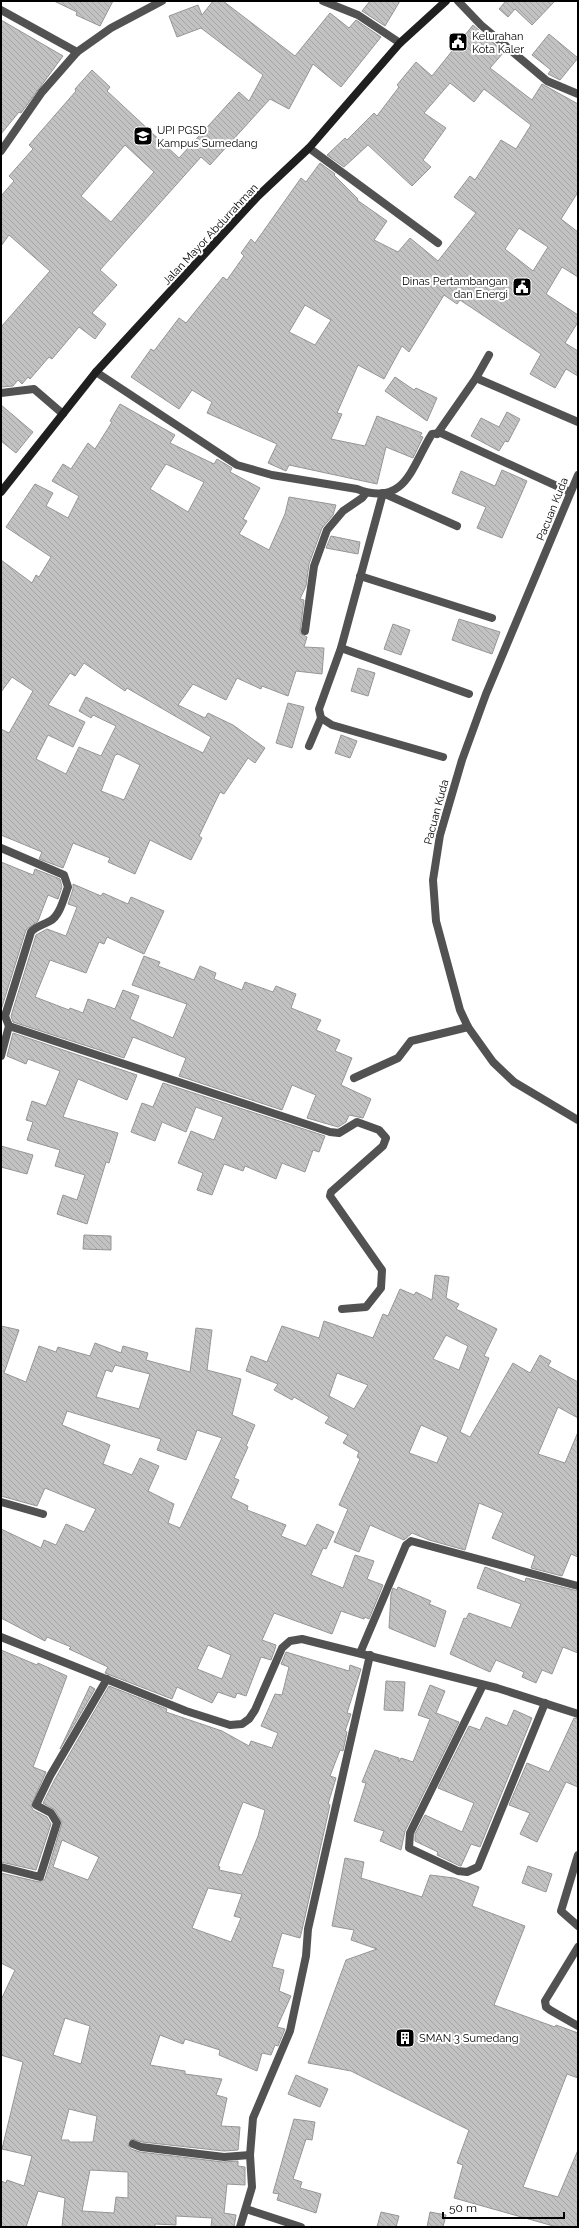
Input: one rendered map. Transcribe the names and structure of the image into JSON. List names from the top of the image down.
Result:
{
  "streets": {
    "main road": ["Jalan Mayor Abdurrahman"],
    "street": ["Pacuan Kuda"]
  },
  "places": {
    "public building": ["Kelurahan Kota Kaler", "Dinas Pertambangan dan Energi"],
    "school or university": ["UPI PGSD Kampus Sumedang"],
    "building": ["SMAN 3 Sumedang"]
  },
  "scale_bar": "50 m"
}
